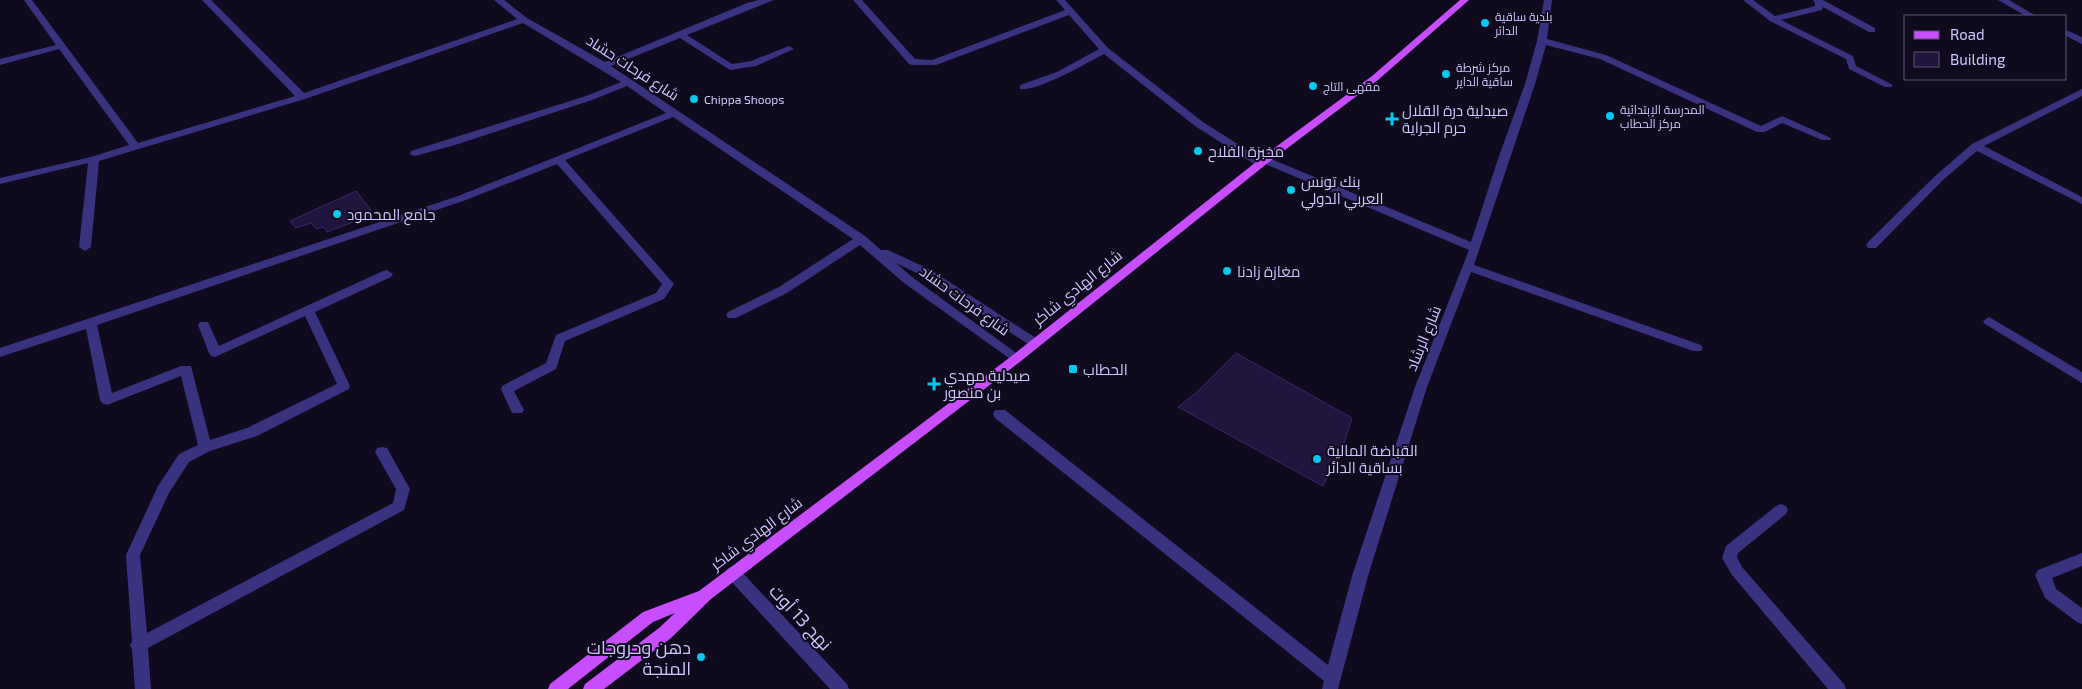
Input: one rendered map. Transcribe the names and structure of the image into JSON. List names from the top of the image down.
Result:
{
  "streets": {
    "main road": ["شارع الهادي شاكر"],
    "street": ["شارع فرحات حشاد", "شارع الرشاد", "نهج 13 أوت"]
  },
  "crossings": [
    ["شارع فرحات حشاد", "شارع الهادي شاكر"],
    ["شارع الهادي شاكر", "نهج 13 أوت"]
  ],
  "places": {
    "other": [
      "بلدية ساقية الدائر",
      "مركز شرطة ساقية الداير",
      "مقهى التاج",
      "Chippa Shoops",
      "المدرسة الإبتدائية مركز الحطاب",
      "مخبزة الفلاح",
      "بنك تونس العربي الدولي",
      "جامع المحمود",
      "مغازة زادنا",
      "القباضة المالية بساقية الدائر",
      "دهن وحروجات المنجة"
    ],
    "health": ["صيدلية درة القلال حرم الجراية", "صيدلية مهدي بن منصور"],
    "transit": ["الحطاب"]
  },
  "legend": ["Road", "Building"]
}
